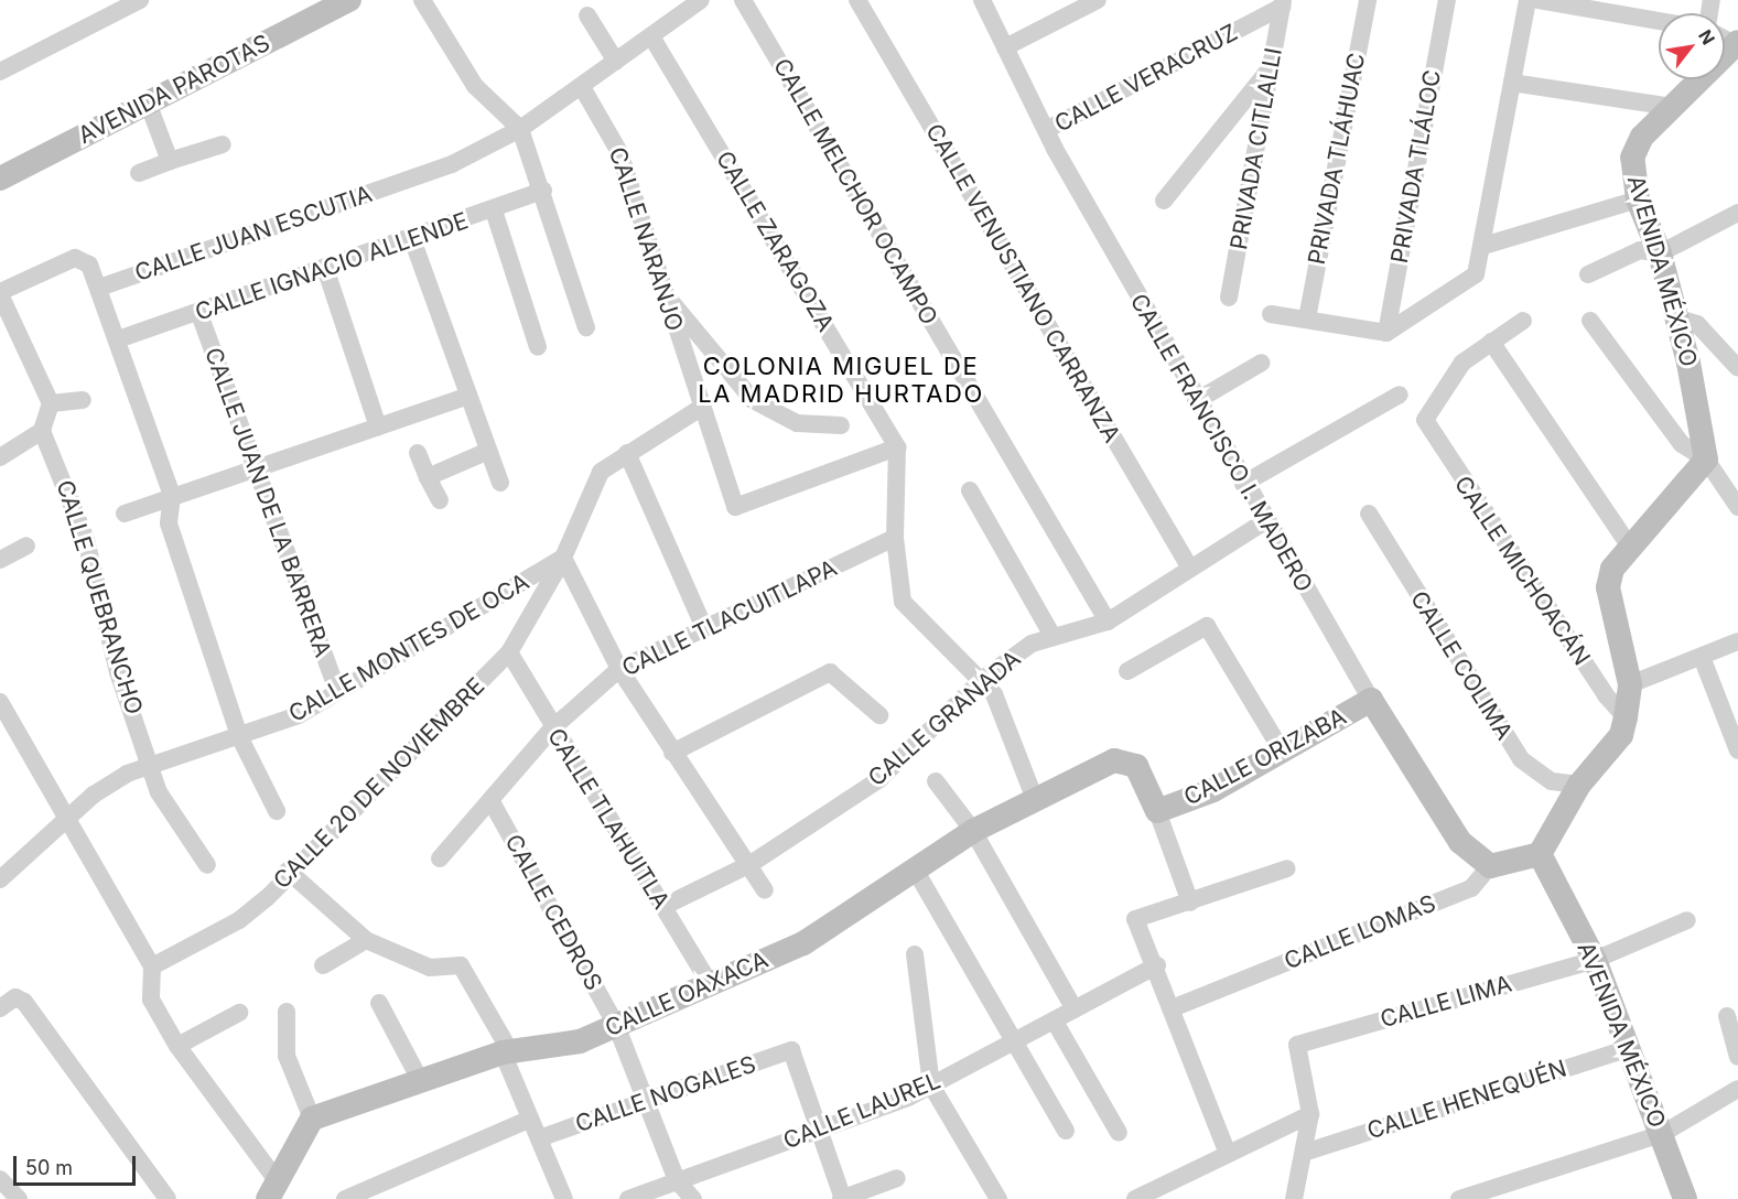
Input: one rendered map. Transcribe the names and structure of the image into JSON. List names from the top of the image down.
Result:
{
  "streets": {
    "street": [
      "CALLE VERACRUZ",
      "AVENIDA PAROTAS",
      "PRIVADA CITLALLI",
      "PRIVADA TLÁHUAC",
      "PRIVADA TLÁLOC",
      "CALLE MELCHOR OCAMPO",
      "CALLE JUAN ESCUTIA",
      "CALLE NARANJO",
      "CALLE ZARAGOZA",
      "CALLE IGNACIO ALLENDE",
      "AVENIDA MÉXICO",
      "CALLE VENUSTIANO CARRANZA",
      "CALLE FRANCISCO I. MADERO",
      "CALLE JUAN DE LA BARRERA",
      "CALLE MICHOACÁN",
      "CALLE QUEBRANCHO",
      "CALLE TLACUITLAPA",
      "CALLE MONTES DE OCA",
      "CALLE COLIMA",
      "CALLE GRANADA",
      "CALLE ORIZABA",
      "CALLE 20 DE NOVIEMBRE",
      "CALLE TLAHUITLA",
      "CALLE CEDROS",
      "CALLE LOMAS",
      "CALLE OAXACA",
      "CALLE LIMA",
      "CALLE NOGALES",
      "CALLE HENEQUÉN",
      "CALLE LAUREL"
    ]
  },
  "crossings": [
    ["CALLE VERACRUZ", "PRIVADA CITLALLI"],
    ["CALLE VERACRUZ", "CALLE FRANCISCO I. MADERO"],
    ["CALLE MELCHOR OCAMPO", "CALLE GRANADA"],
    ["CALLE JUAN ESCUTIA", "CALLE NARANJO"],
    ["CALLE JUAN ESCUTIA", "CALLE ZARAGOZA"],
    ["CALLE NARANJO", "CALLE ZARAGOZA"],
    ["CALLE IGNACIO ALLENDE", "CALLE JUAN DE LA BARRERA"],
    ["AVENIDA MÉXICO", "CALLE LIMA"],
    ["AVENIDA MÉXICO", "CALLE HENEQUÉN"],
    ["CALLE VENUSTIANO CARRANZA", "CALLE GRANADA"],
    ["CALLE FRANCISCO I. MADERO", "CALLE GRANADA"],
    ["CALLE FRANCISCO I. MADERO", "CALLE ORIZABA"],
    ["CALLE FRANCISCO I. MADERO", "CALLE LOMAS"],
    ["CALLE JUAN DE LA BARRERA", "CALLE MONTES DE OCA"],
    ["CALLE QUEBRANCHO", "CALLE MONTES DE OCA"],
    ["CALLE TLACUITLAPA", "CALLE TLAHUITLA"],
    ["CALLE TLACUITLAPA", "CALLE CEDROS"],
    ["CALLE MONTES DE OCA", "CALLE 20 DE NOVIEMBRE"],
    ["CALLE GRANADA", "CALLE TLAHUITLA"],
    ["CALLE ORIZABA", "CALLE OAXACA"],
    ["CALLE 20 DE NOVIEMBRE", "CALLE TLAHUITLA"],
    ["CALLE TLAHUITLA", "CALLE OAXACA"],
    ["CALLE CEDROS", "CALLE OAXACA"],
    ["CALLE CEDROS", "CALLE NOGALES"],
    ["CALLE CEDROS", "CALLE LAUREL"],
    ["CALLE NOGALES", "CALLE LAUREL"]
  ],
  "districts": ["COLONIA MIGUEL DE LA MADRID HURTADO"],
  "scale_bar": "50 m",
  "north": "top right"
}
